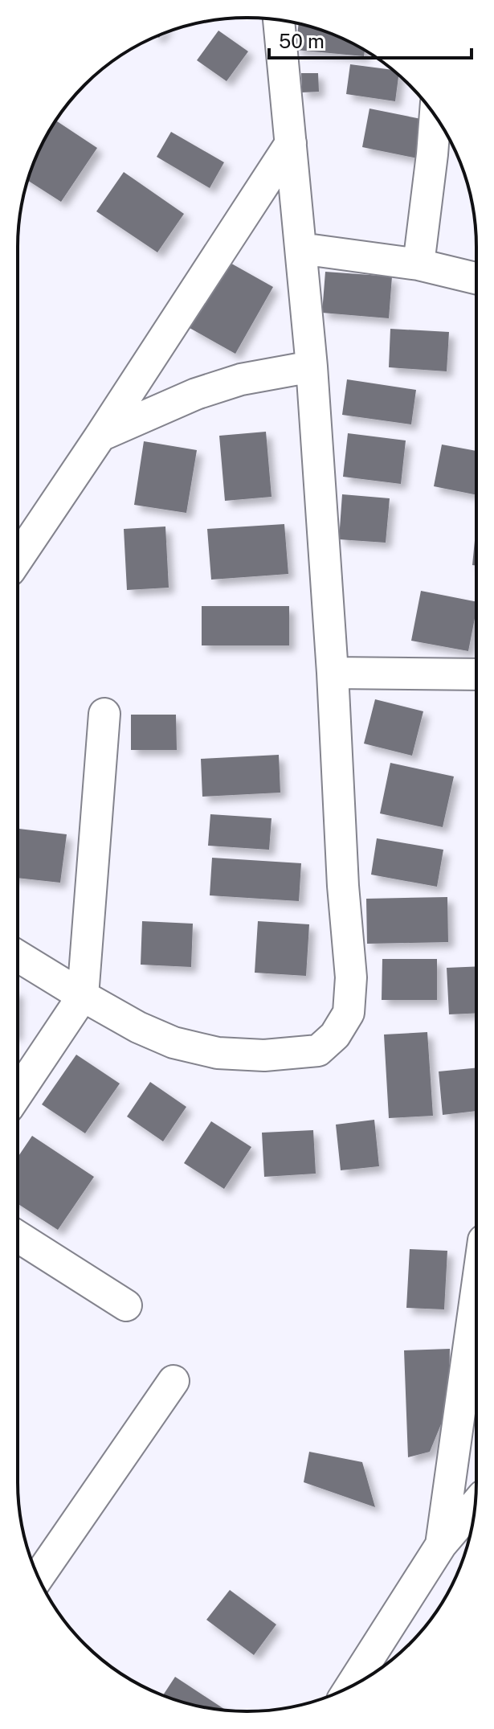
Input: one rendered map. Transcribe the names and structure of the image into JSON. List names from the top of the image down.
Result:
{
  "scale_bar": "50 m"
}
